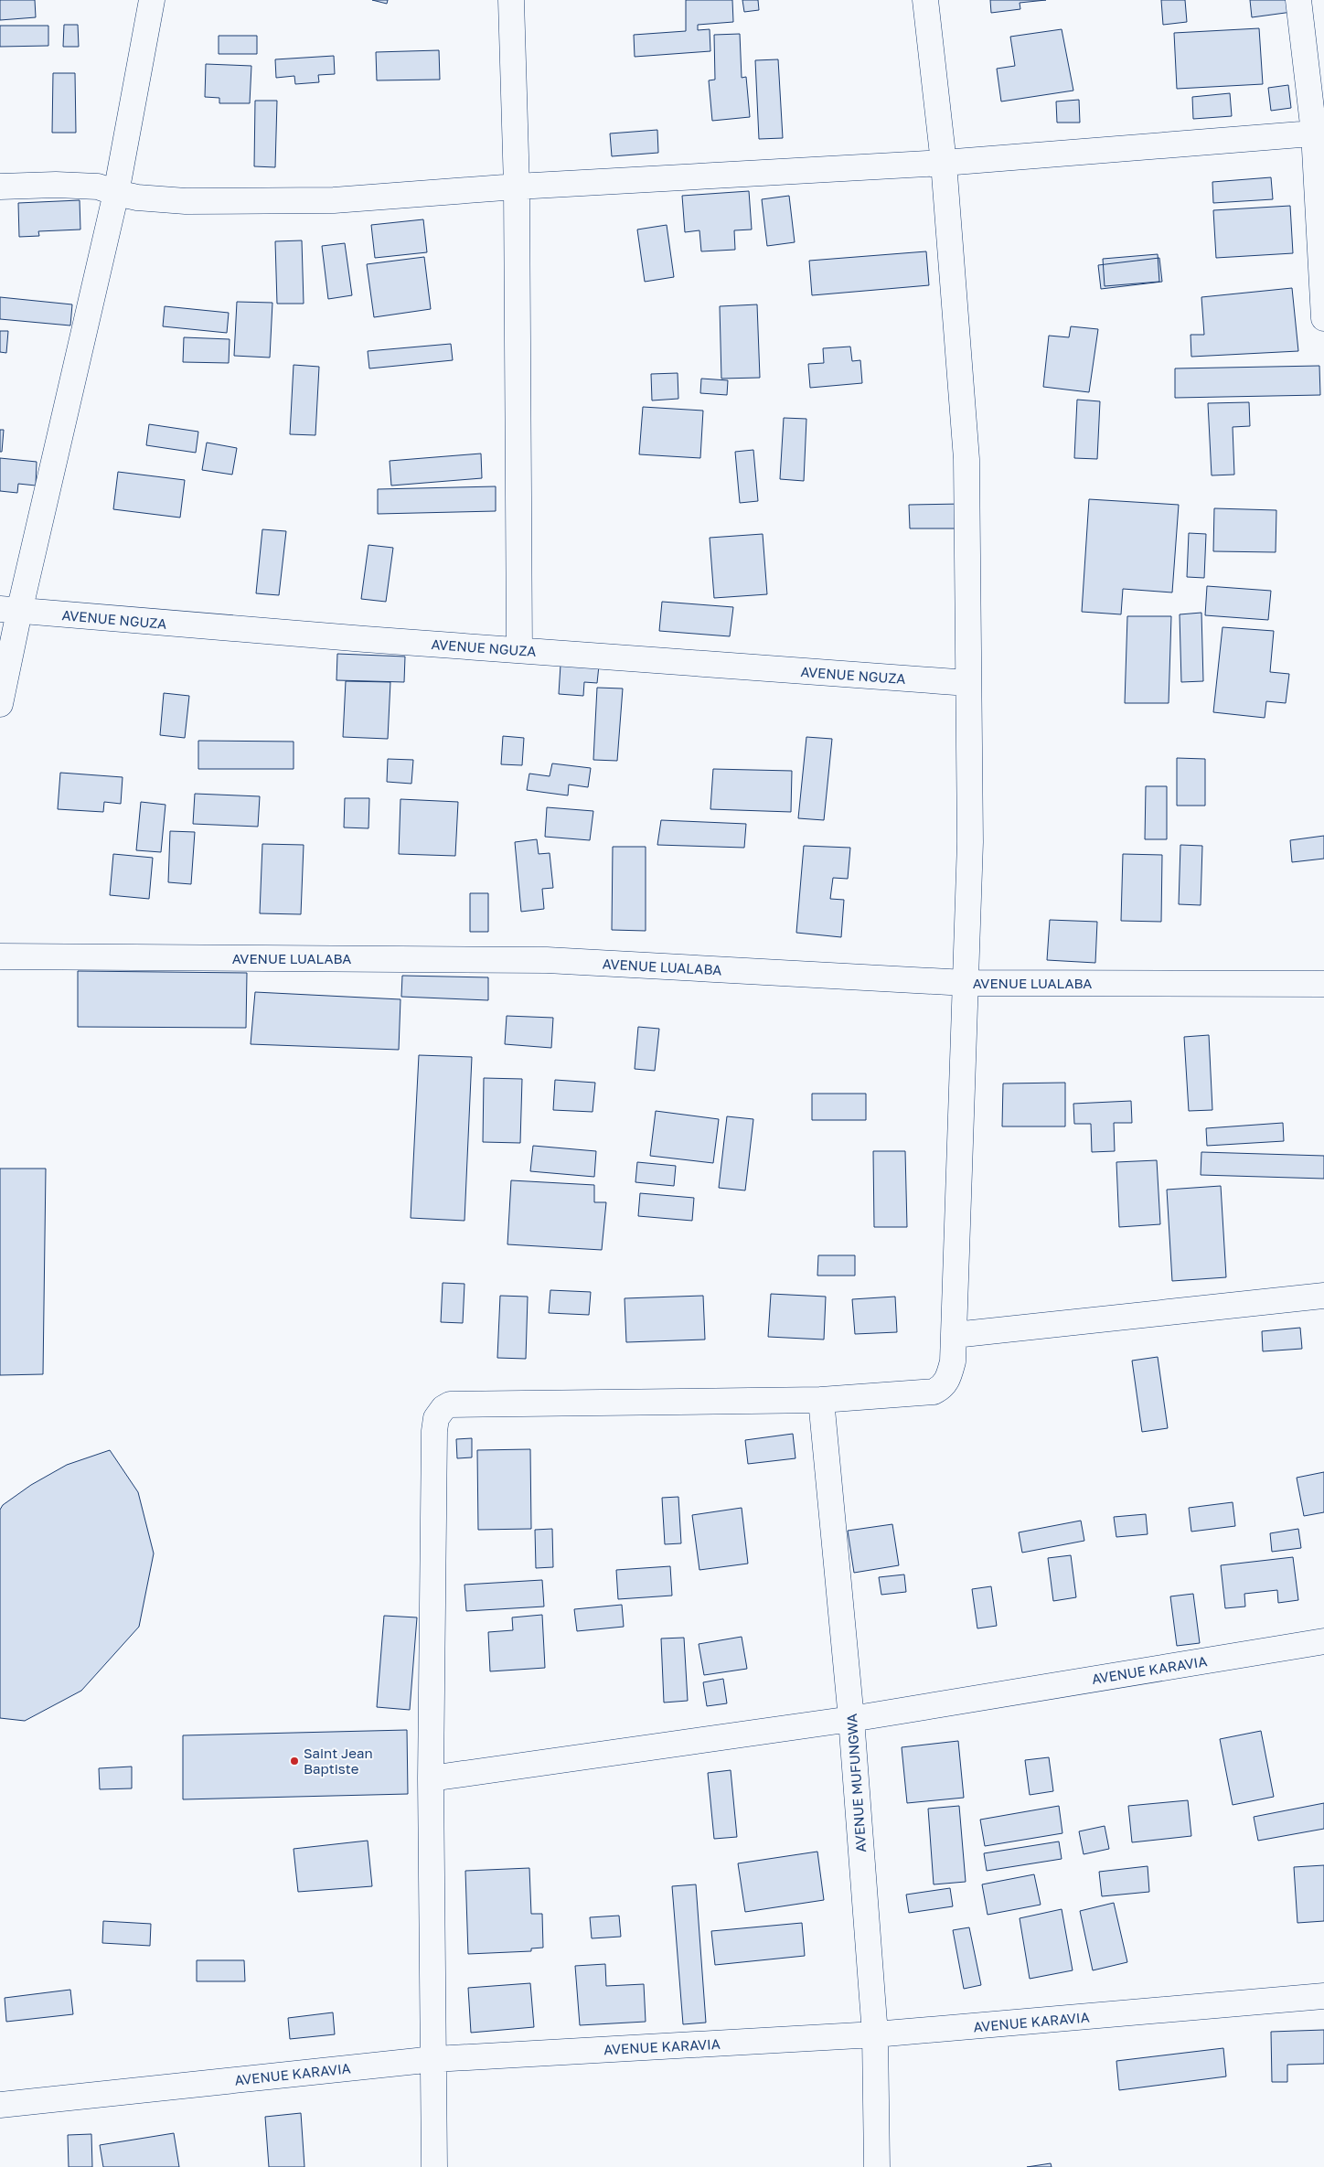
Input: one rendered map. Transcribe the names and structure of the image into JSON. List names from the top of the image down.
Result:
{
  "streets": {
    "street": [
      "AVENUE NGUZA",
      "AVENUE LUALABA",
      "AVENUE KARAVIA",
      "AVENUE MUFUNGWA"
    ]
  },
  "crossings": [
    ["AVENUE KARAVIA", "AVENUE MUFUNGWA"]
  ],
  "places": ["Saint Jean Baptiste"]
}
